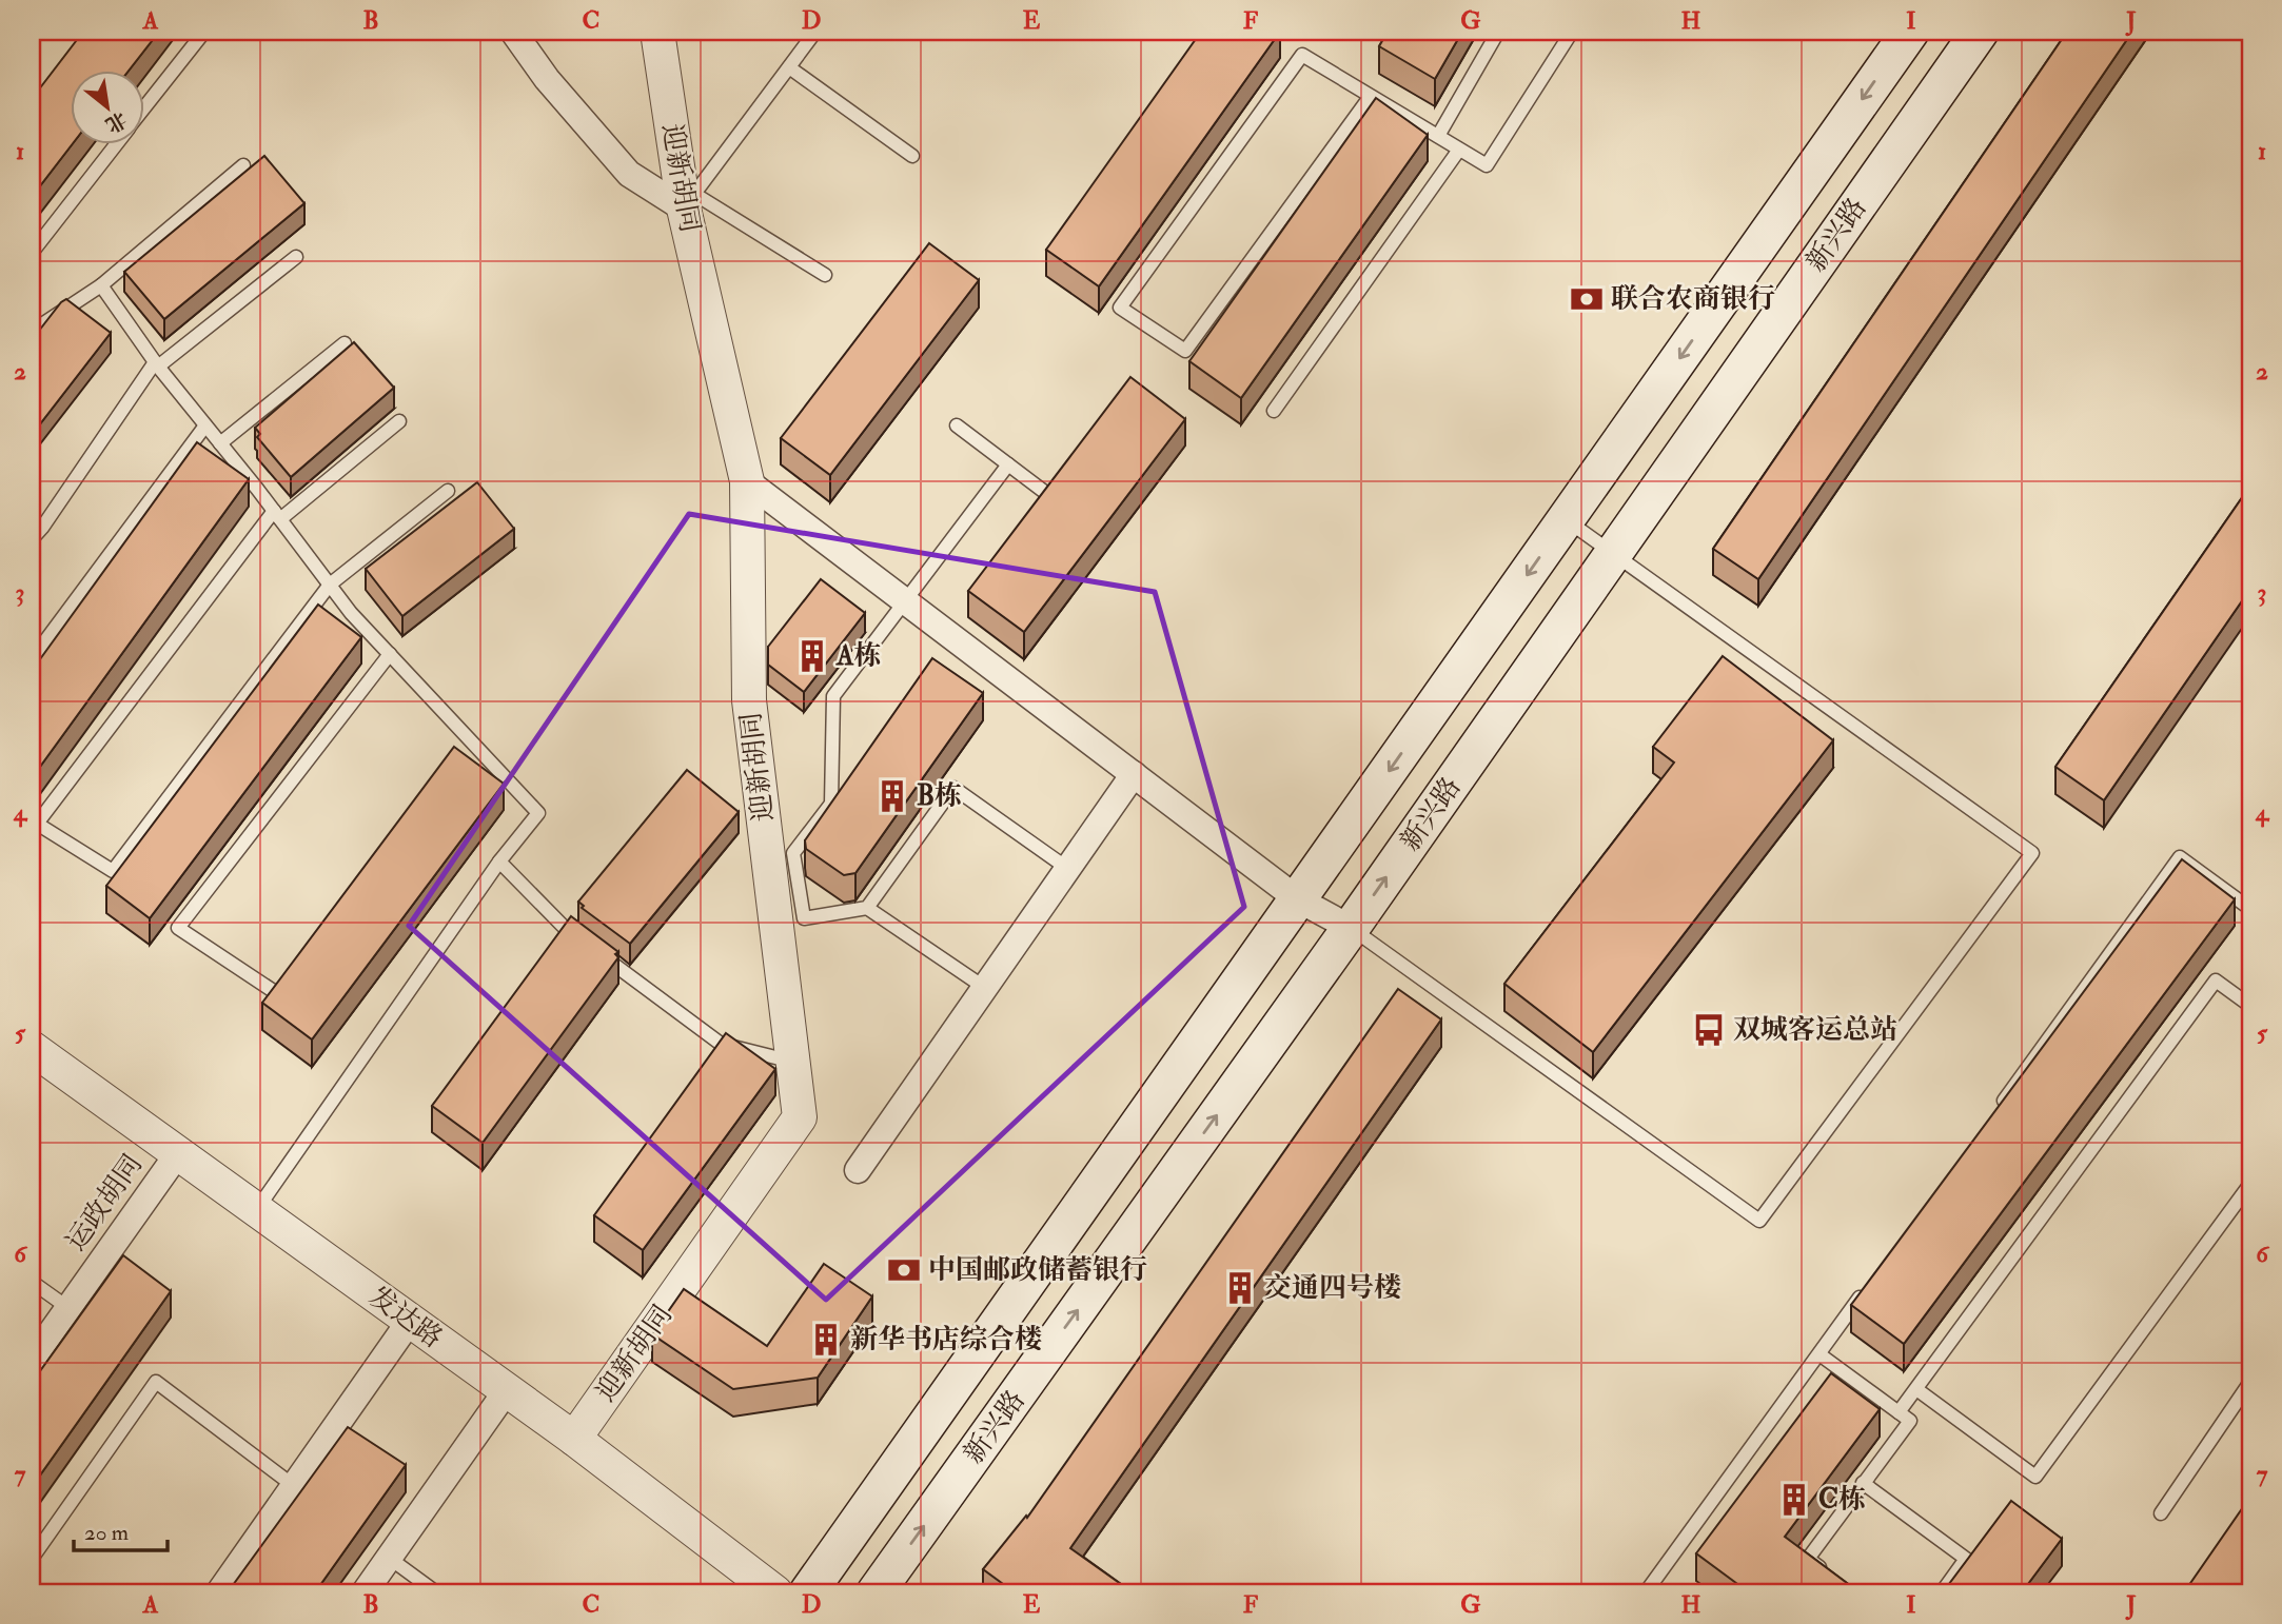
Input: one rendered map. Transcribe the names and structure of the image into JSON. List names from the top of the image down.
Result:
{
  "streets": {
    "main road": ["新兴路"],
    "street": ["迎新胡同", "运政胡同", "发达路"]
  },
  "crossings": [
    ["迎新胡同", "发达路"],
    ["运政胡同", "发达路"]
  ],
  "places": {
    "bank": ["联合农商银行", "中国邮政储蓄银行"],
    "building": [
      "A栋",
      "B栋",
      "交通四号楼",
      "新华书店综合楼",
      "C栋"
    ],
    "bus stop": ["双城客运总站"]
  },
  "scale_bar": "20 m",
  "north": "bottom right",
  "grid": {
    "columns": [
      "A",
      "B",
      "C",
      "D",
      "E",
      "F",
      "G",
      "H",
      "I",
      "J"
    ],
    "rows": [
      "1",
      "2",
      "3",
      "4",
      "5",
      "6",
      "7"
    ]
  }
}
